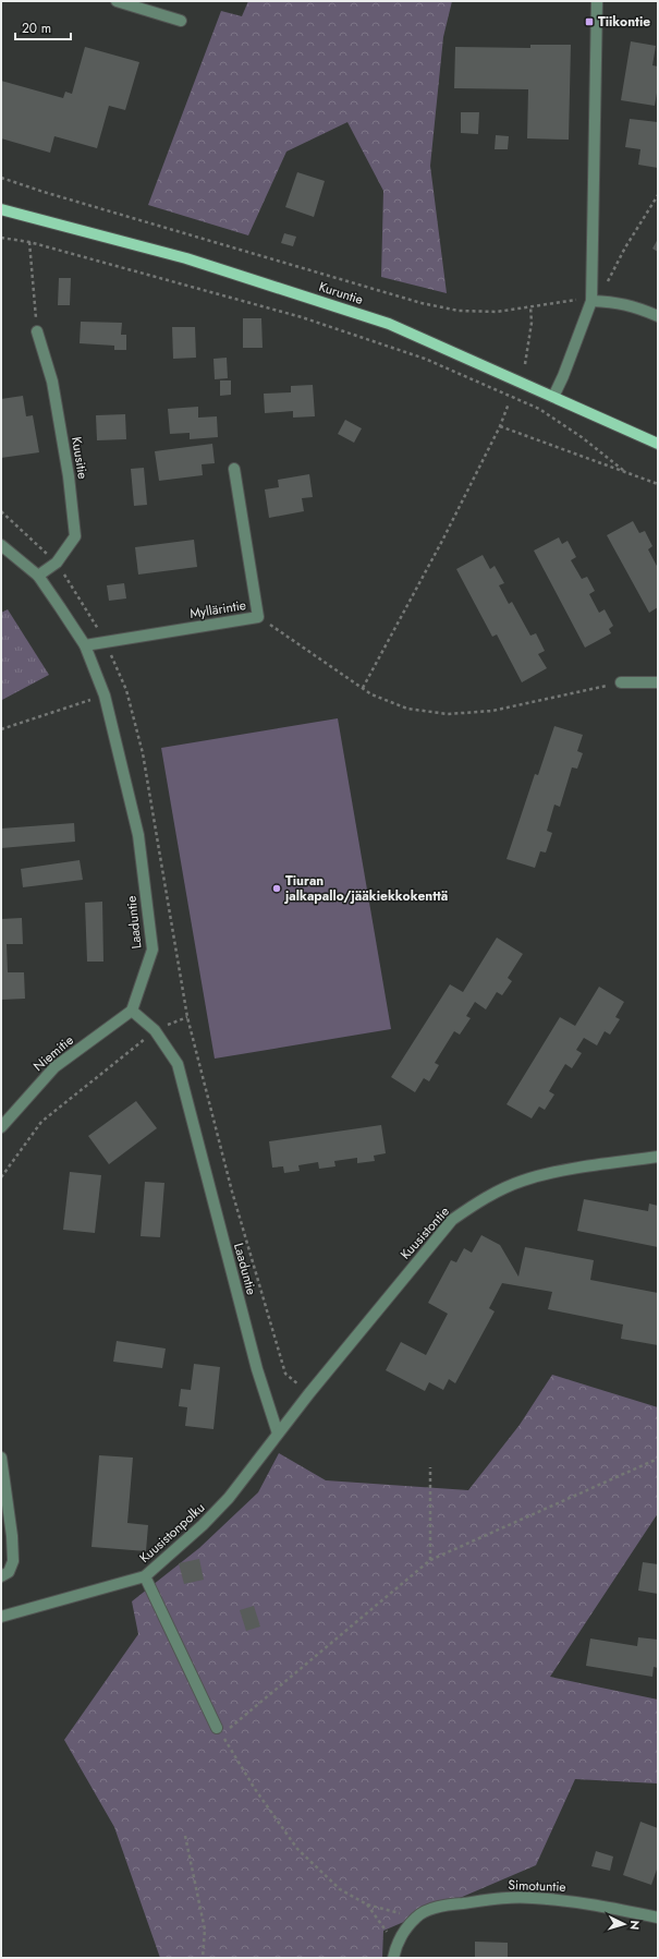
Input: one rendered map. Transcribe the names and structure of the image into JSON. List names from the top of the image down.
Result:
{
  "streets": {
    "main road": ["Kuruntie"],
    "street": [
      "Kuusitie",
      "Myllärintie",
      "Laaduntie",
      "Niemitie",
      "Kuusistontie",
      "Kuusistonpolku",
      "Simotuntie"
    ]
  },
  "crossings": [
    ["Kuusitie", "Laaduntie"],
    ["Myllärintie", "Laaduntie"],
    ["Laaduntie", "Niemitie"],
    ["Laaduntie", "Kuusistontie"],
    ["Laaduntie", "Kuusistonpolku"],
    ["Kuusistontie", "Kuusistonpolku"]
  ],
  "places": {
    "transit": ["Tiikontie"],
    "other": ["Tiuran jalkapallo/jääkiekkokenttä"]
  },
  "scale_bar": "20 m",
  "north": "right"
}
